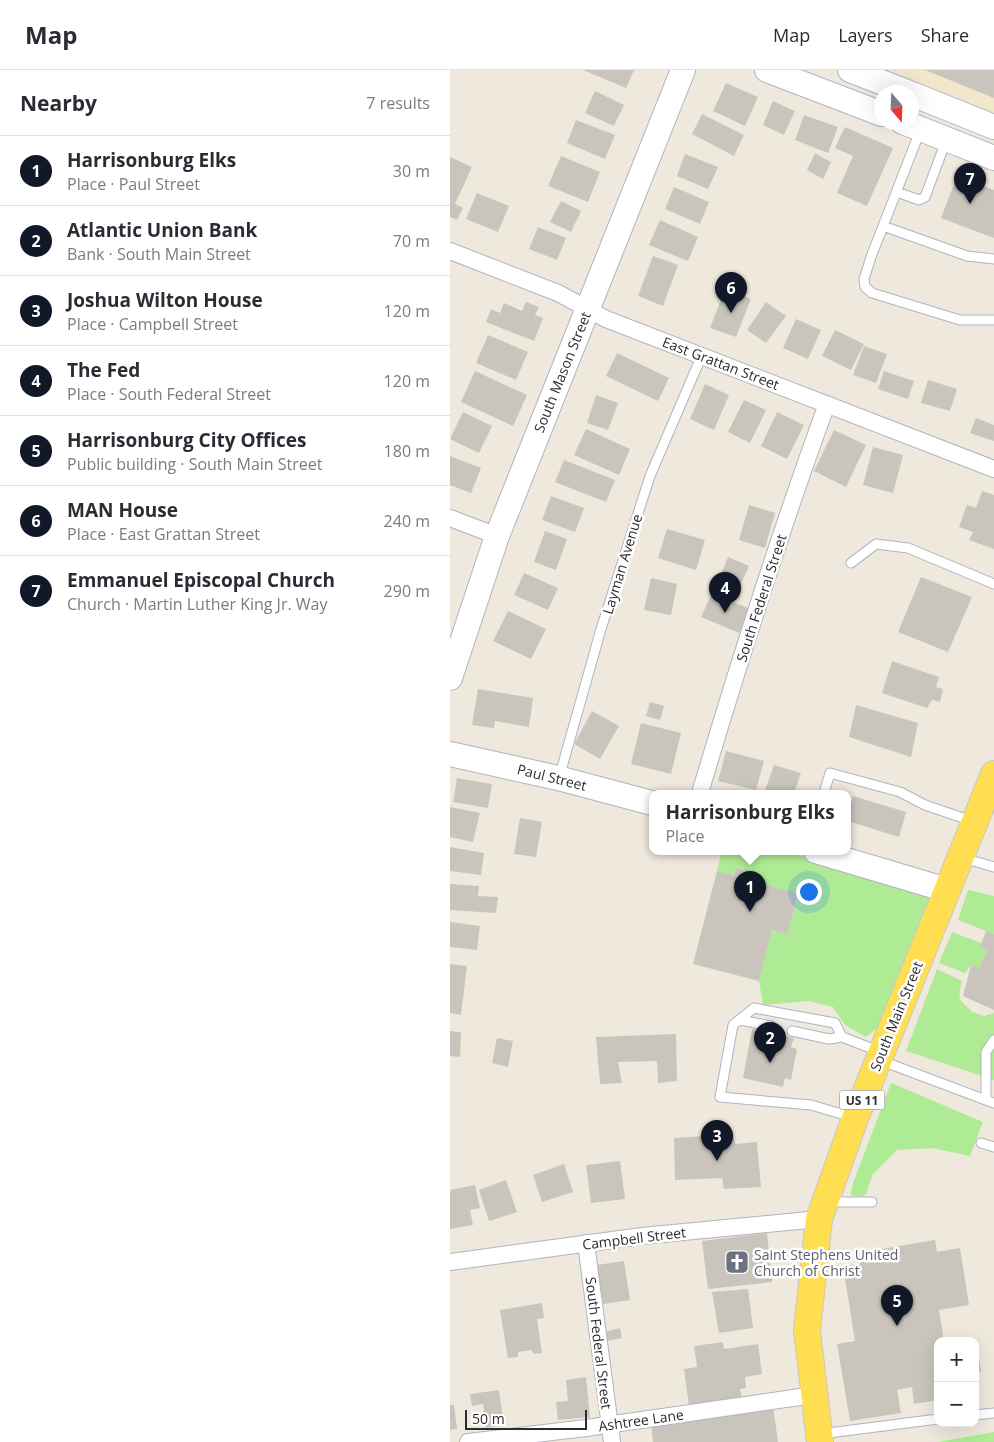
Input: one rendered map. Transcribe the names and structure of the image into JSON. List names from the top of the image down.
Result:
{
  "streets": {
    "main road": [
      "South Mason Street",
      "Paul Street",
      "South Main Street",
      "US 11"
    ],
    "street": [
      "East Grattan Street",
      "South Federal Street",
      "Campbell Street",
      "Ashtree Lane"
    ],
    "lane": ["Layman Avenue"]
  },
  "crossings": [
    ["East Grattan Street", "South Mason Street"],
    ["East Grattan Street", "Layman Avenue"],
    ["East Grattan Street", "South Federal Street"],
    ["Layman Avenue", "Paul Street"],
    ["South Federal Street", "Campbell Street"],
    ["South Federal Street", "Ashtree Lane"],
    ["South Main Street", "Campbell Street"],
    ["South Main Street", "Ashtree Lane"]
  ],
  "places": {
    "church": ["Saint Stephens United Church of Christ"]
  },
  "scale_bar": "50 m",
  "north": "bottom",
  "page": {
    "header": "Map",
    "nav": ["Map", "Layers", "Share"],
    "heading": ["Nearby", "7 results"],
    "list": [
      {
        "mark": "1",
        "name": "Harrisonburg Elks",
        "note": "Place · Paul Street",
        "value": "30 m"
      },
      {
        "mark": "2",
        "name": "Atlantic Union Bank",
        "note": "Bank · South Main Street",
        "value": "70 m"
      },
      {
        "mark": "3",
        "name": "Joshua Wilton House",
        "note": "Place · Campbell Street",
        "value": "120 m"
      },
      {
        "mark": "4",
        "name": "The Fed",
        "note": "Place · South Federal Street",
        "value": "120 m"
      },
      {
        "mark": "5",
        "name": "Harrisonburg City Offices",
        "note": "Public building · South Main Street",
        "value": "180 m"
      },
      {
        "mark": "6",
        "name": "MAN House",
        "note": "Place · East Grattan Street",
        "value": "240 m"
      },
      {
        "mark": "7",
        "name": "Emmanuel Episcopal Church",
        "note": "Church · Martin Luther King Jr. Way",
        "value": "290 m"
      }
    ],
    "pins": [
      "7",
      "6",
      "4",
      "1",
      "2",
      "3",
      "5"
    ],
    "popup": ["Harrisonburg Elks", "Place"],
    "map_buttons": ["+", "−"],
    "scale": "50 m"
  }
}
